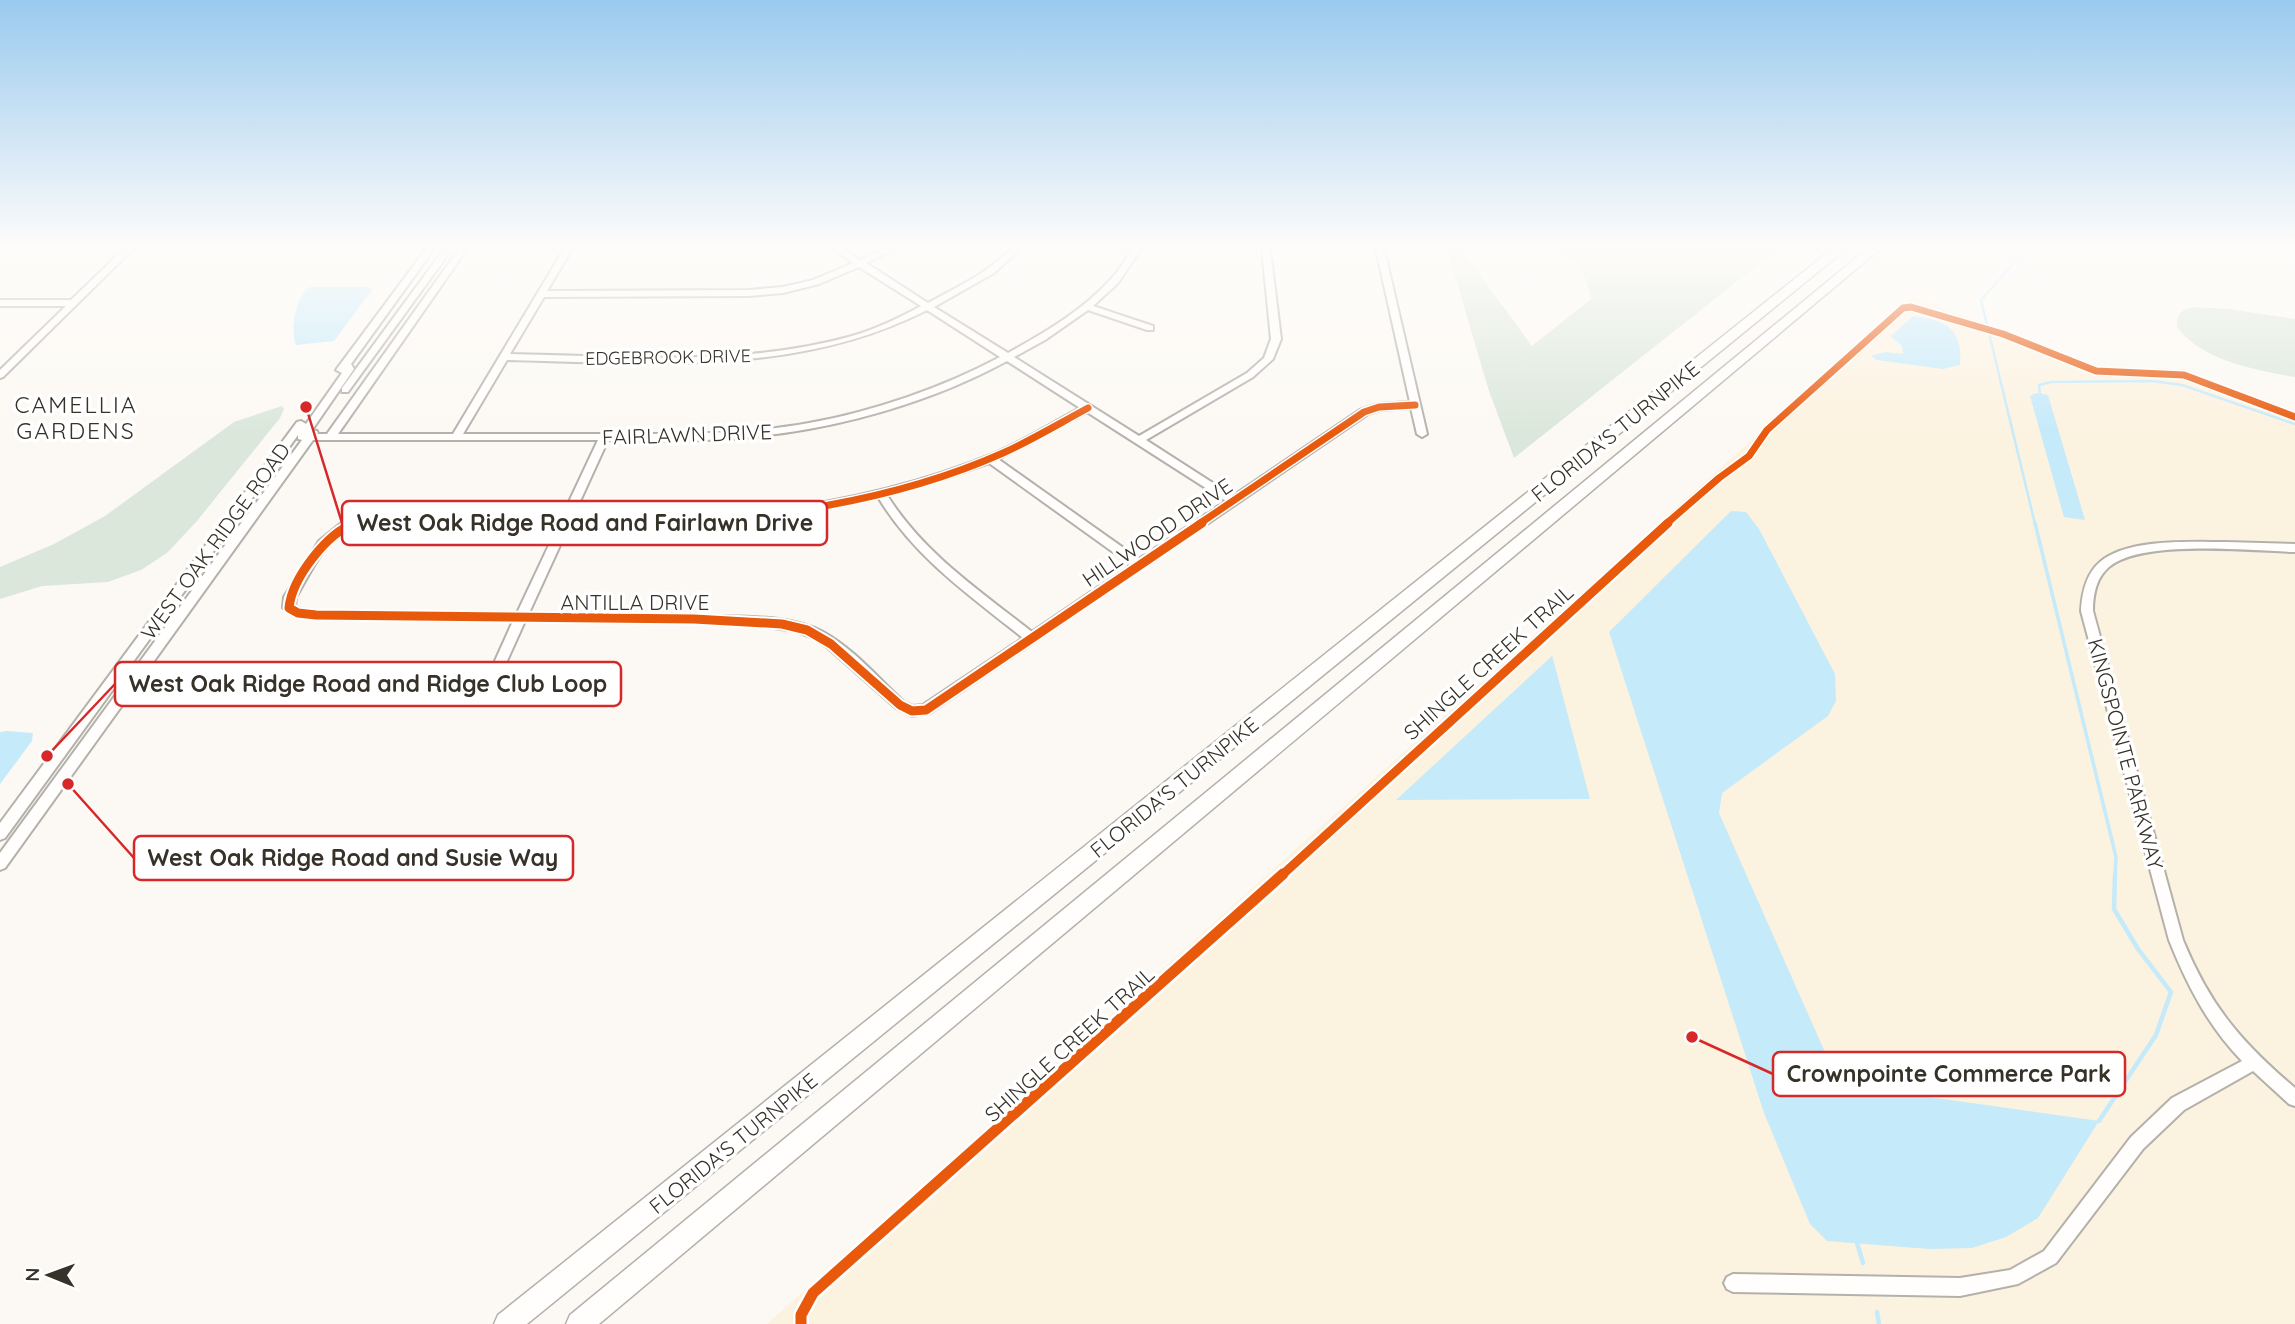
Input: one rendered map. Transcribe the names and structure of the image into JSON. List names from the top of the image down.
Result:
{
  "streets": {
    "highway": ["FLORIDA'S TURNPIKE"],
    "street": [
      "EDGEBROOK DRIVE",
      "FAIRLAWN DRIVE",
      "HILLWOOD DRIVE",
      "WEST OAK RIDGE ROAD",
      "ANTILLA DRIVE",
      "KINGSPOINTE PARKWAY"
    ],
    "cycle path": ["SHINGLE CREEK TRAIL"]
  },
  "crossings": [
    ["FAIRLAWN DRIVE", "WEST OAK RIDGE ROAD"],
    ["HILLWOOD DRIVE", "ANTILLA DRIVE"]
  ],
  "districts": ["CAMELLIA GARDENS"],
  "places": [
    "West Oak Ridge Road and Fairlawn Drive",
    "West Oak Ridge Road and Ridge Club Loop",
    "West Oak Ridge Road and Susie Way",
    "Crownpointe Commerce Park"
  ],
  "north": "left"
}
